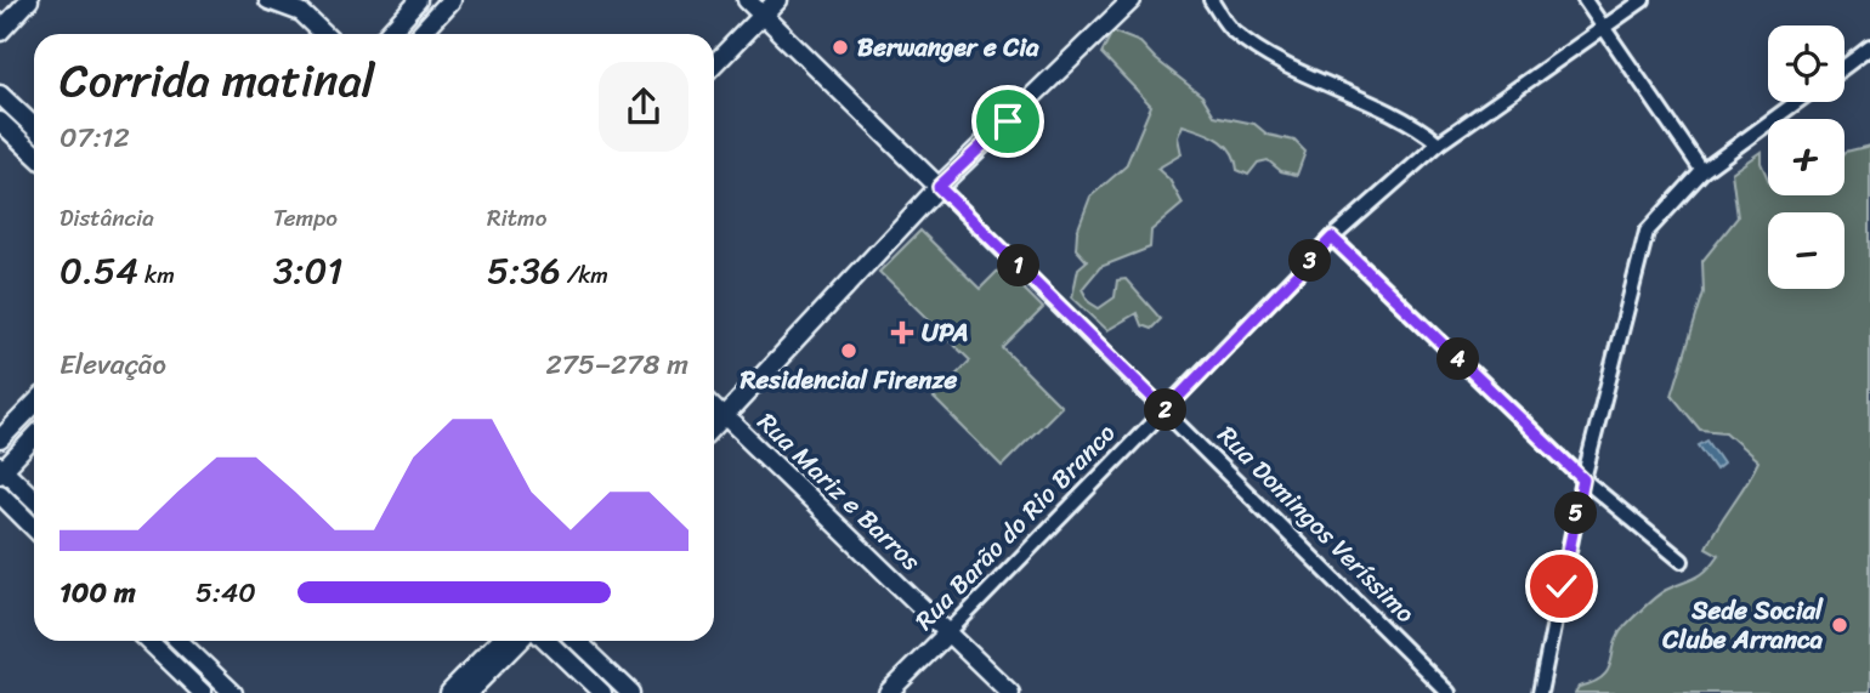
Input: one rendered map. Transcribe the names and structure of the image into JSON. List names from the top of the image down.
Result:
{
  "streets": {
    "main road": ["Rua Mariz e Barros", "Rua Domingos Veríssimo", "Rua Barão do Rio Branco"]
  },
  "crossings": [
    ["Rua Mariz e Barros", "Rua Barão do Rio Branco"],
    ["Rua Domingos Veríssimo", "Rua Barão do Rio Branco"]
  ],
  "places": {
    "other": ["Berwanger e Cia", "Residencial Firenze", "Sede Social Clube Arranca"],
    "health": ["UPA"]
  },
  "page": {
    "map_buttons": ["+", "−"],
    "heading": ["Corrida matinal", "07:12"],
    "stats": [
      ["Distância", "0.54 km"],
      ["Tempo", "3:01"],
      ["Ritmo", "5:36 /km"]
    ],
    "pins": [
      "3",
      "1",
      "4",
      "2",
      "5"
    ],
    "chart": ["Elevação", "275–278 m"],
    "list": [
      {
        "name": "100 m",
        "note": "5:40"
      }
    ]
  }
}
